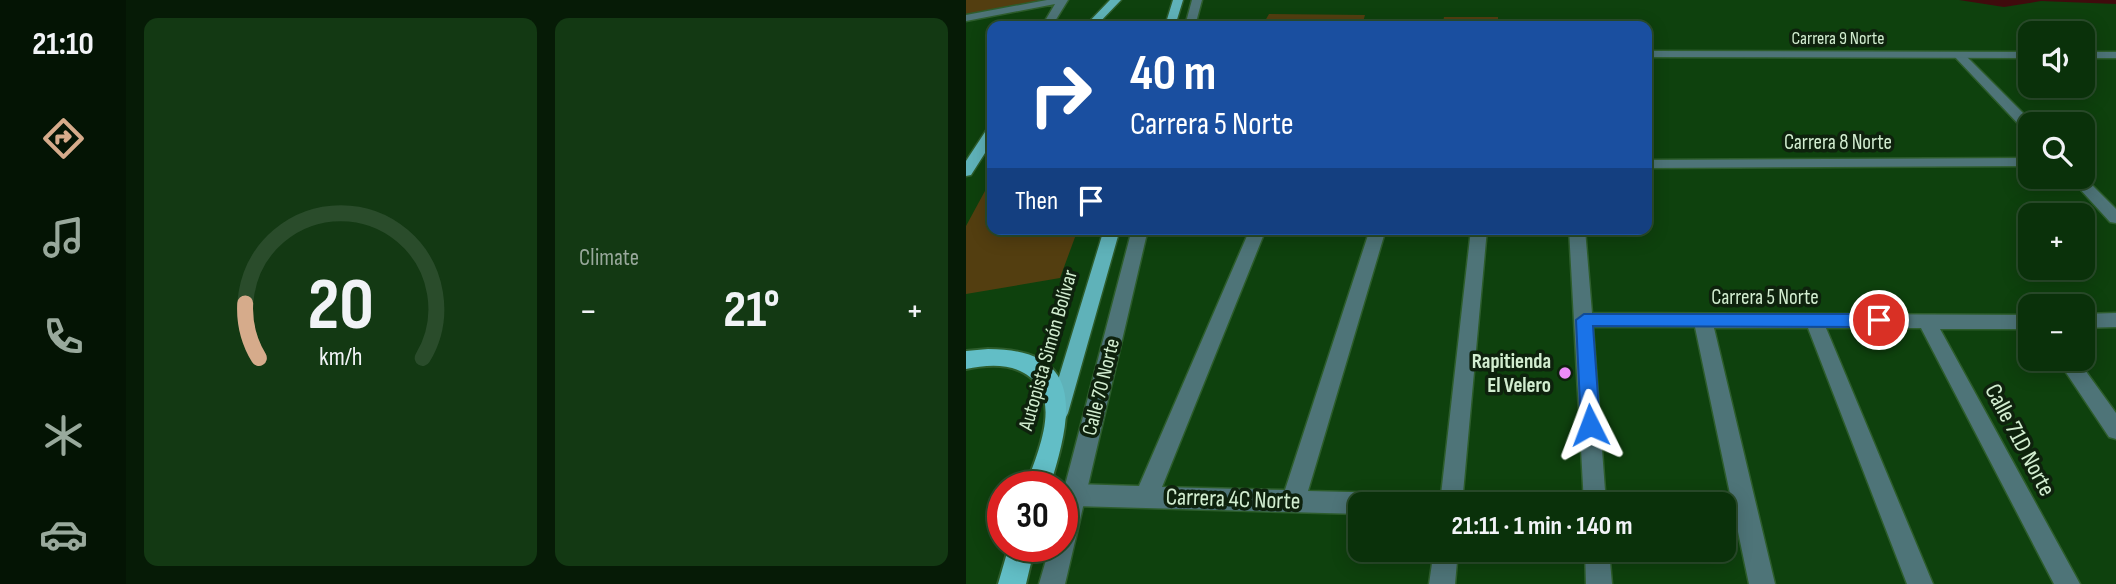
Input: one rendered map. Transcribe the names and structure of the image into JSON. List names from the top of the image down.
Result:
{
  "streets": {
    "highway": ["Autopista Simón Bolívar"],
    "street": [
      "Carrera 9 Norte",
      "Carrera 8 Norte",
      "Carrera 5 Norte",
      "Calle 70 Norte",
      "Calle 71D Norte",
      "Carrera 4C Norte"
    ]
  },
  "crossings": [
    ["Carrera 5 Norte", "Calle 71D Norte"]
  ],
  "places": ["Rapitienda El Velero"],
  "page": {
    "tabs": "21:10",
    "tile": "Climate",
    "map_buttons": ["+", "−"],
    "turn": ["40 m", "Carrera 5 Norte"],
    "then": "Then",
    "heat": ["−", "21°", "+"],
    "limit": "30",
    "trip": "21:11 · 1 min · 140 m",
    "gauge": ["20", "km/h"]
  }
}
